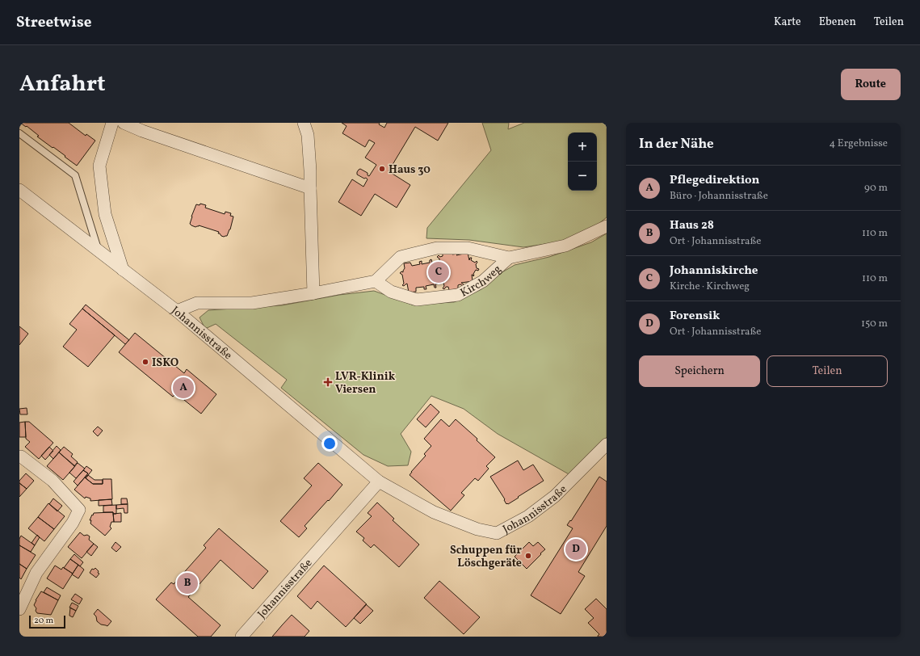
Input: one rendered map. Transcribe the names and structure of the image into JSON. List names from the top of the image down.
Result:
{
  "streets": {
    "street": ["Kirchweg", "Johannisstraße"]
  },
  "places": {
    "other": ["Haus 30", "ISKO", "Schuppen für Löschgeräte"],
    "health": ["LVR-Klinik Viersen"]
  },
  "scale_bar": "20 m",
  "page": {
    "header": "Streetwise",
    "nav": ["Karte", "Ebenen", "Teilen"],
    "title": "Anfahrt",
    "buttons": [
      "Route",
      ["Speichern", "Teilen"]
    ],
    "heading": ["In der Nähe", "4 Ergebnisse"],
    "map_buttons": ["+", "−"],
    "list": [
      {
        "mark": "A",
        "name": "Pflegedirektion",
        "note": "Büro · Johannisstraße",
        "value": "90 m"
      },
      {
        "mark": "B",
        "name": "Haus 28",
        "note": "Ort · Johannisstraße",
        "value": "110 m"
      },
      {
        "mark": "C",
        "name": "Johanniskirche",
        "note": "Kirche · Kirchweg",
        "value": "110 m"
      },
      {
        "mark": "D",
        "name": "Forensik",
        "note": "Ort · Johannisstraße",
        "value": "150 m"
      }
    ],
    "pins": [
      "C",
      "A",
      "D",
      "B"
    ],
    "scale": "20 m"
  }
}
